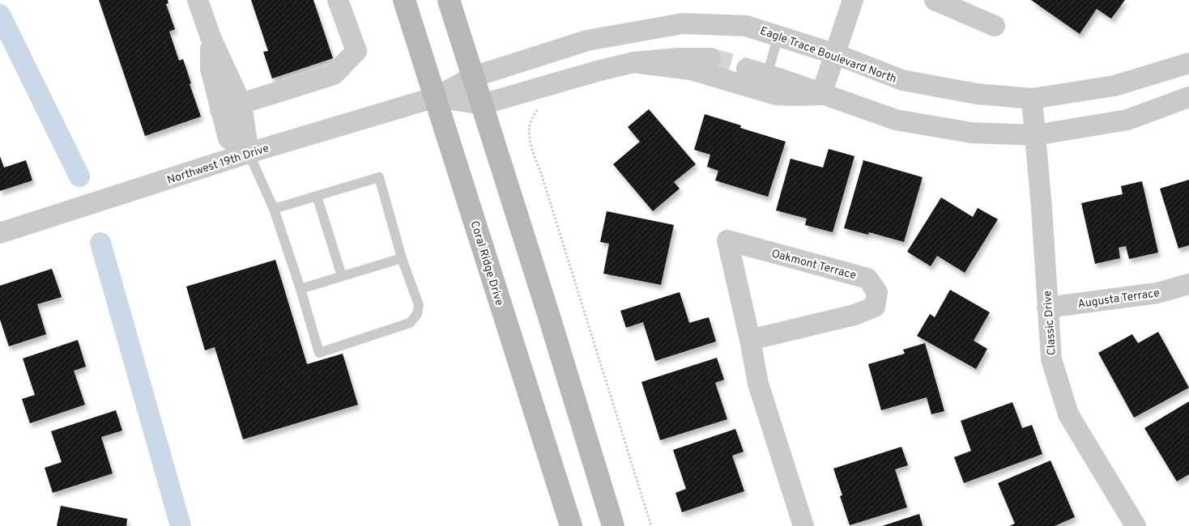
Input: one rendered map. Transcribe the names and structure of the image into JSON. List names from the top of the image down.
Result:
{
  "streets": {
    "main road": ["Coral Ridge Drive"],
    "street": [
      "Eagle Trace Boulevard North",
      "Northwest 19th Drive",
      "Oakmont Terrace",
      "Augusta Terrace",
      "Classic Drive"
    ]
  },
  "crossings": [
    ["Eagle Trace Boulevard North", "Northwest 19th Drive"],
    ["Eagle Trace Boulevard North", "Coral Ridge Drive"],
    ["Eagle Trace Boulevard North", "Classic Drive"],
    ["Northwest 19th Drive", "Coral Ridge Drive"],
    ["Augusta Terrace", "Classic Drive"]
  ]
}
